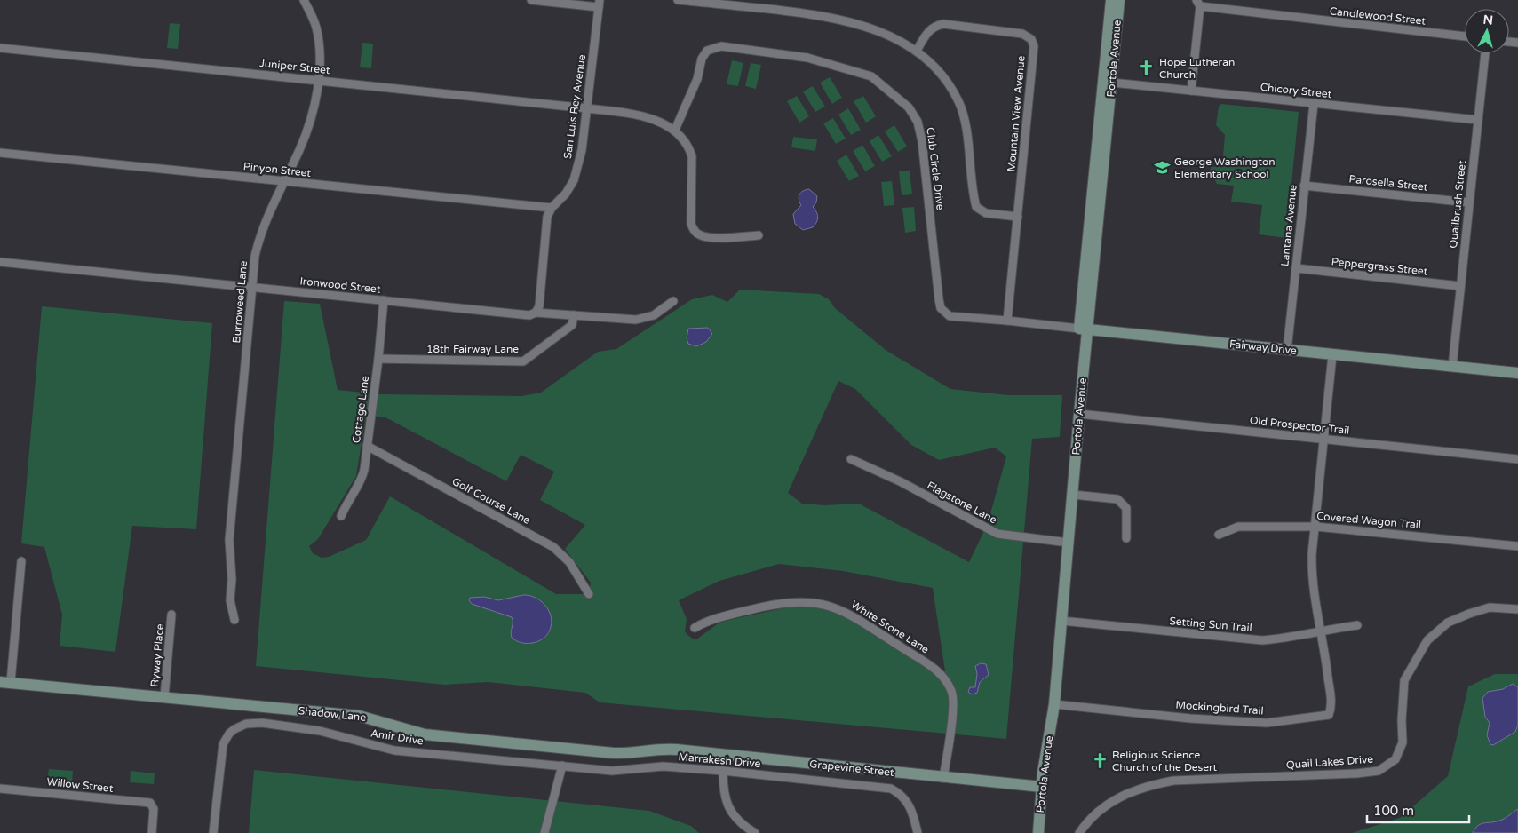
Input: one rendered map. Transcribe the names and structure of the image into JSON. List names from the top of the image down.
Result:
{
  "streets": {
    "street": [
      "Candlewood Street",
      "Portola Avenue",
      "Juniper Street",
      "Chicory Street",
      "San Luis Rey Avenue",
      "Mountain View Avenue",
      "Club Circle Drive",
      "Pinyon Street",
      "Parosella Street",
      "Quailbrush Street",
      "Lantana Avenue",
      "Peppergrass Street",
      "Ironwood Street",
      "Burroweed Lane",
      "Fairway Drive",
      "18th Fairway Lane",
      "Cottage Lane",
      "Old Prospector Trail",
      "Golf Course Lane",
      "Flagstone Lane",
      "Covered Wagon Trail",
      "Setting Sun Trail",
      "White Stone Lane",
      "Ryway Place",
      "Mockingbird Trail",
      "Shadow Lane",
      "Amir Drive",
      "Marrakesh Drive",
      "Quail Lakes Drive",
      "Grapevine Street",
      "Willow Street"
    ]
  },
  "crossings": [
    ["Portola Avenue", "Chicory Street"],
    ["Portola Avenue", "Fairway Drive"],
    ["Portola Avenue", "Old Prospector Trail"],
    ["Portola Avenue", "Flagstone Lane"],
    ["Portola Avenue", "Setting Sun Trail"],
    ["Portola Avenue", "Mockingbird Trail"],
    ["Portola Avenue", "Grapevine Street"],
    ["Juniper Street", "San Luis Rey Avenue"],
    ["Juniper Street", "Club Circle Drive"],
    ["Juniper Street", "Burroweed Lane"],
    ["Chicory Street", "Quailbrush Street"],
    ["Chicory Street", "Lantana Avenue"],
    ["San Luis Rey Avenue", "Pinyon Street"],
    ["San Luis Rey Avenue", "Ironwood Street"],
    ["Mountain View Avenue", "Club Circle Drive"],
    ["Mountain View Avenue", "Fairway Drive"],
    ["Club Circle Drive", "Fairway Drive"],
    ["Pinyon Street", "Burroweed Lane"],
    ["Parosella Street", "Quailbrush Street"],
    ["Parosella Street", "Lantana Avenue"],
    ["Quailbrush Street", "Peppergrass Street"],
    ["Quailbrush Street", "Fairway Drive"],
    ["Lantana Avenue", "Peppergrass Street"],
    ["Lantana Avenue", "Fairway Drive"],
    ["Ironwood Street", "Burroweed Lane"],
    ["Ironwood Street", "18th Fairway Lane"],
    ["Ironwood Street", "Cottage Lane"],
    ["18th Fairway Lane", "Cottage Lane"],
    ["Cottage Lane", "Golf Course Lane"],
    ["Setting Sun Trail", "Mockingbird Trail"],
    ["White Stone Lane", "Grapevine Street"],
    ["Ryway Place", "Shadow Lane"],
    ["Shadow Lane", "Grapevine Street"],
    ["Amir Drive", "Marrakesh Drive"]
  ],
  "places": {
    "church": ["Hope Lutheran Church", "Religious Science Church of the Desert"],
    "school or university": ["George Washington Elementary School"]
  },
  "scale_bar": "100 m",
  "north": "top"
}
